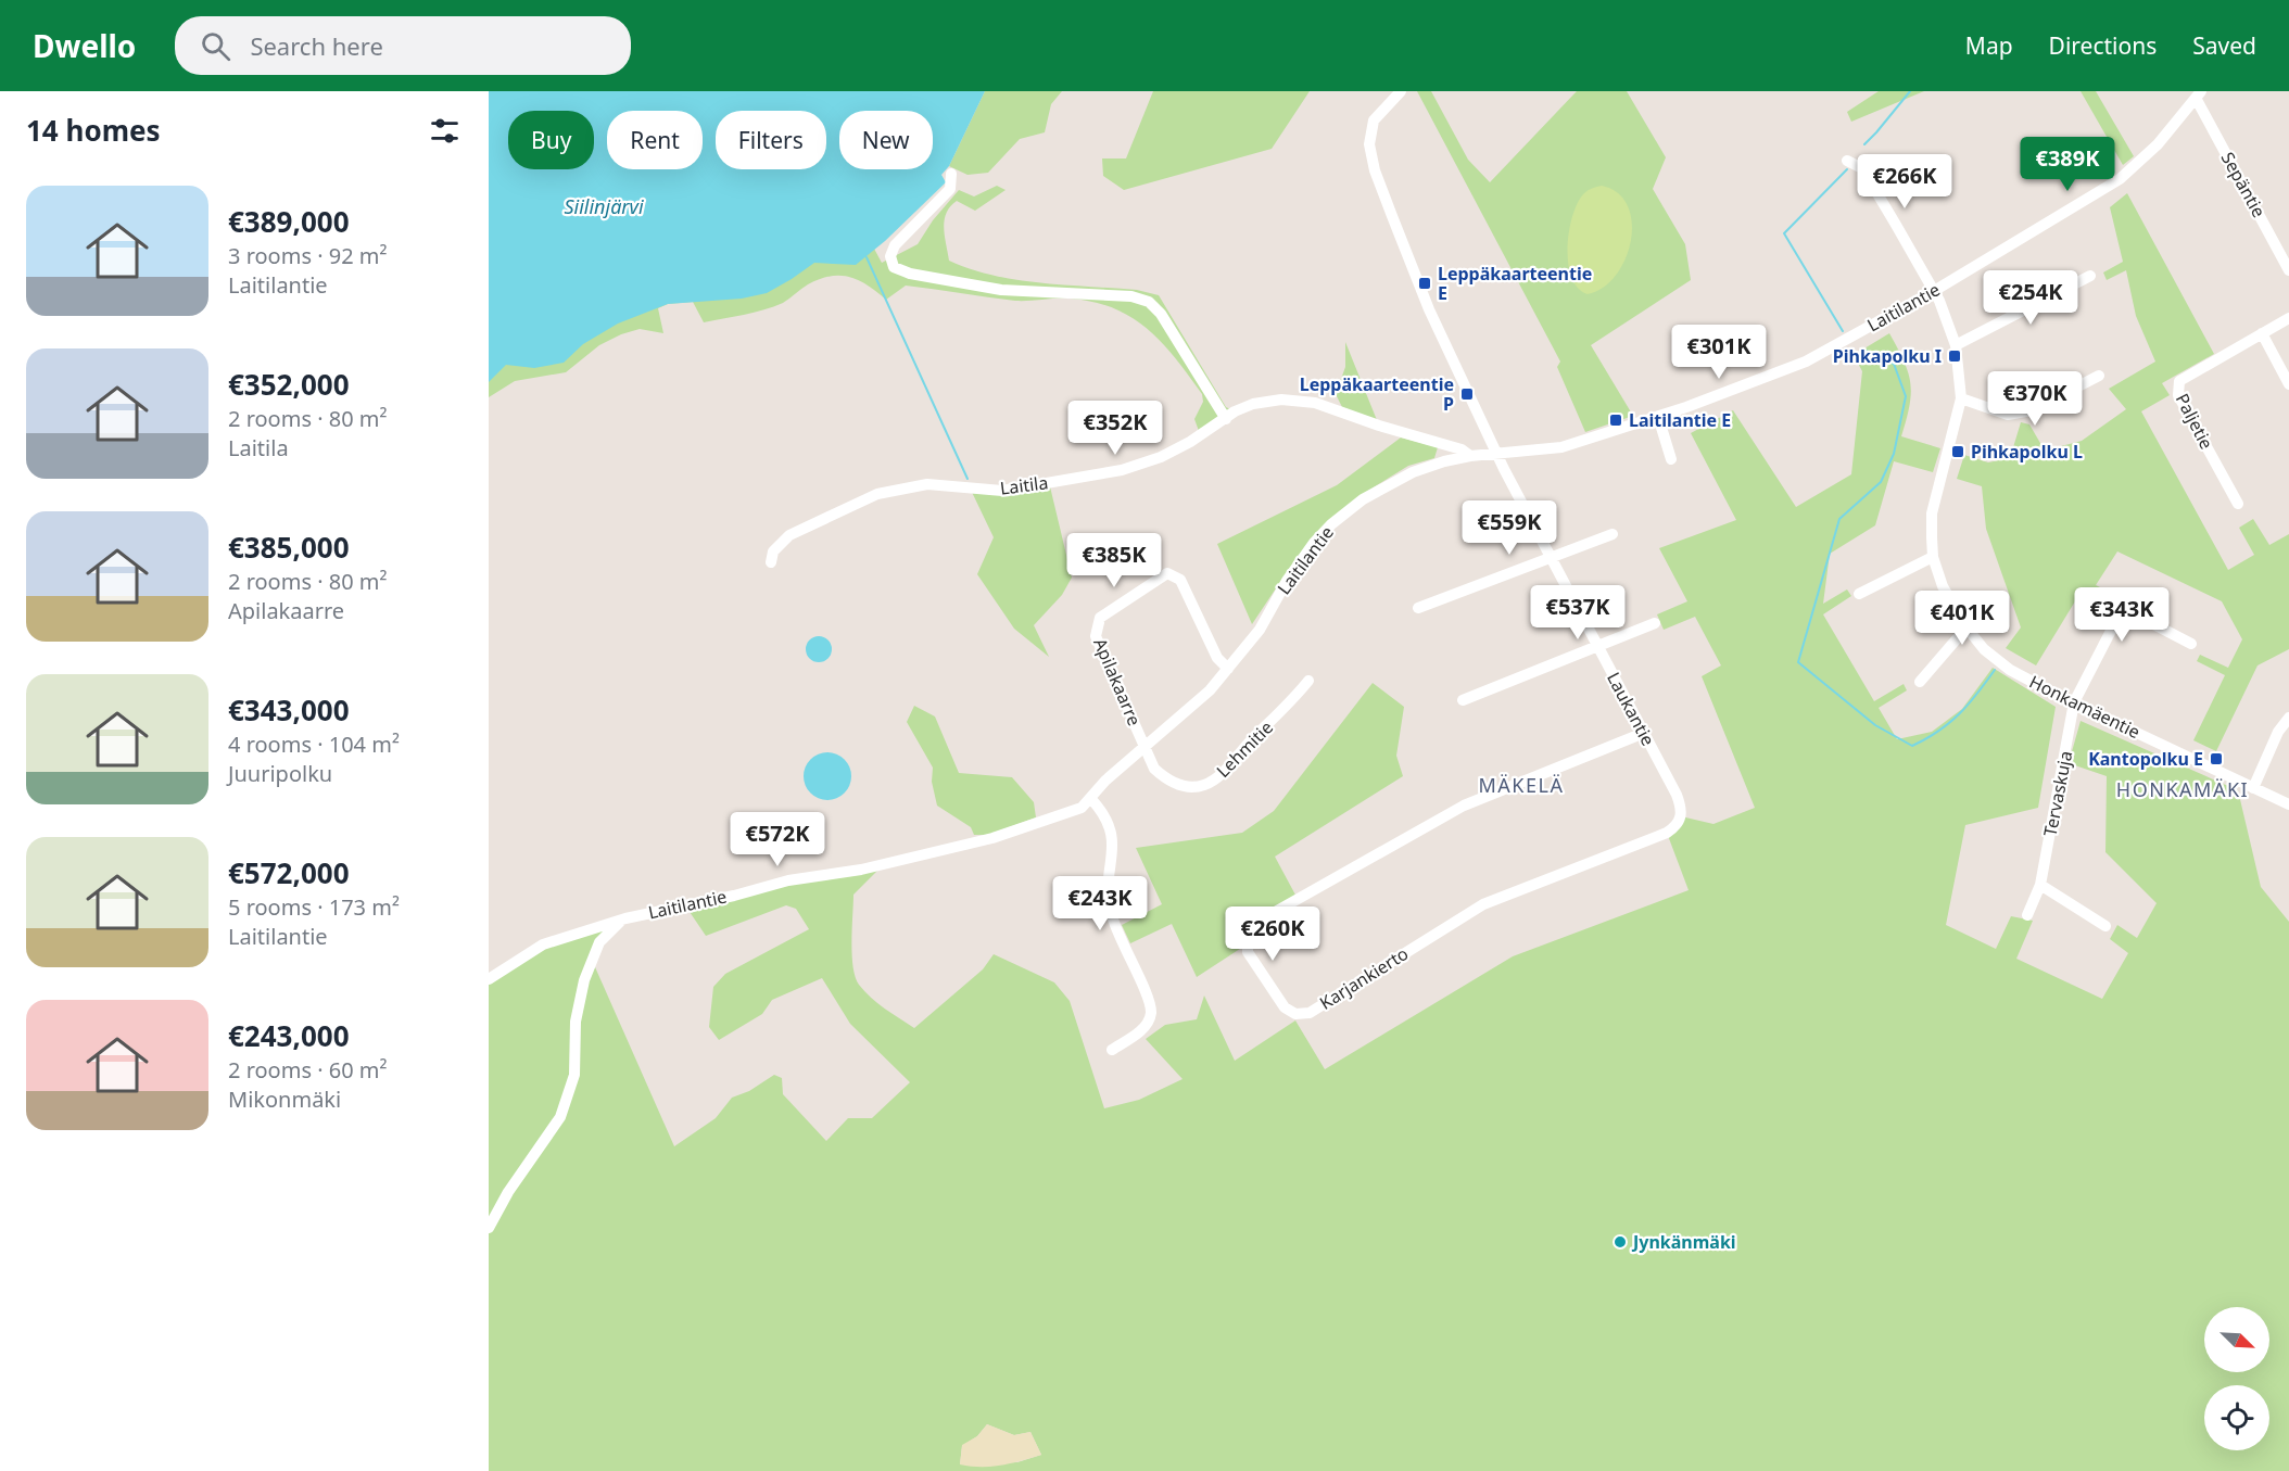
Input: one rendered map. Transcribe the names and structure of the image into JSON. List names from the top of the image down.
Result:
{
  "streets": {
    "street": [
      "Sepäntie",
      "Laitilantie",
      "Paljetie",
      "Laitila",
      "Apilakaarre",
      "Honkamäentie",
      "Laukantie",
      "Lehmitie",
      "Tervaskuja",
      "Karjankierto"
    ]
  },
  "crossings": [
    ["Sepäntie", "Laitilantie"],
    ["Laitilantie", "Laitila"],
    ["Laitilantie", "Apilakaarre"],
    ["Laitilantie", "Honkamäentie"],
    ["Laitilantie", "Laukantie"],
    ["Laitilantie", "Lehmitie"],
    ["Apilakaarre", "Lehmitie"],
    ["Honkamäentie", "Tervaskuja"],
    ["Laukantie", "Karjankierto"]
  ],
  "districts": ["MÄKELÄ", "HONKAMÄKI"],
  "water": ["Siilinjärvi"],
  "places": {
    "transit": [
      "Leppäkaarteentie E",
      "Pihkapolku I",
      "Leppäkaarteentie P",
      "Laitilantie E",
      "Pihkapolku L",
      "Kantopolku E"
    ],
    "other": ["Jynkänmäki"]
  },
  "north": "bottom right",
  "page": {
    "header": "Dwello",
    "search": "Search here",
    "nav": ["Map", "Directions", "Saved"],
    "heading": "14 homes",
    "chip": [
      "Buy",
      "Rent",
      "Filters",
      "New"
    ],
    "price": [
      "€389K",
      "€266K",
      "€254K",
      "€301K",
      "€370K",
      "€352K",
      "€559K",
      "€385K",
      "€537K",
      "€343K",
      "€401K",
      "€572K",
      "€243K",
      "€260K"
    ],
    "list": [
      {
        "name": "€389,000",
        "note": "3 rooms · 92 m² · Laitilantie"
      },
      {
        "name": "€352,000",
        "note": "2 rooms · 80 m² · Laitila"
      },
      {
        "name": "€385,000",
        "note": "2 rooms · 80 m² · Apilakaarre"
      },
      {
        "name": "€343,000",
        "note": "4 rooms · 104 m² · Juuripolku"
      },
      {
        "name": "€572,000",
        "note": "5 rooms · 173 m² · Laitilantie"
      },
      {
        "name": "€243,000",
        "note": "2 rooms · 60 m² · Mikonmäki"
      }
    ]
  }
}
